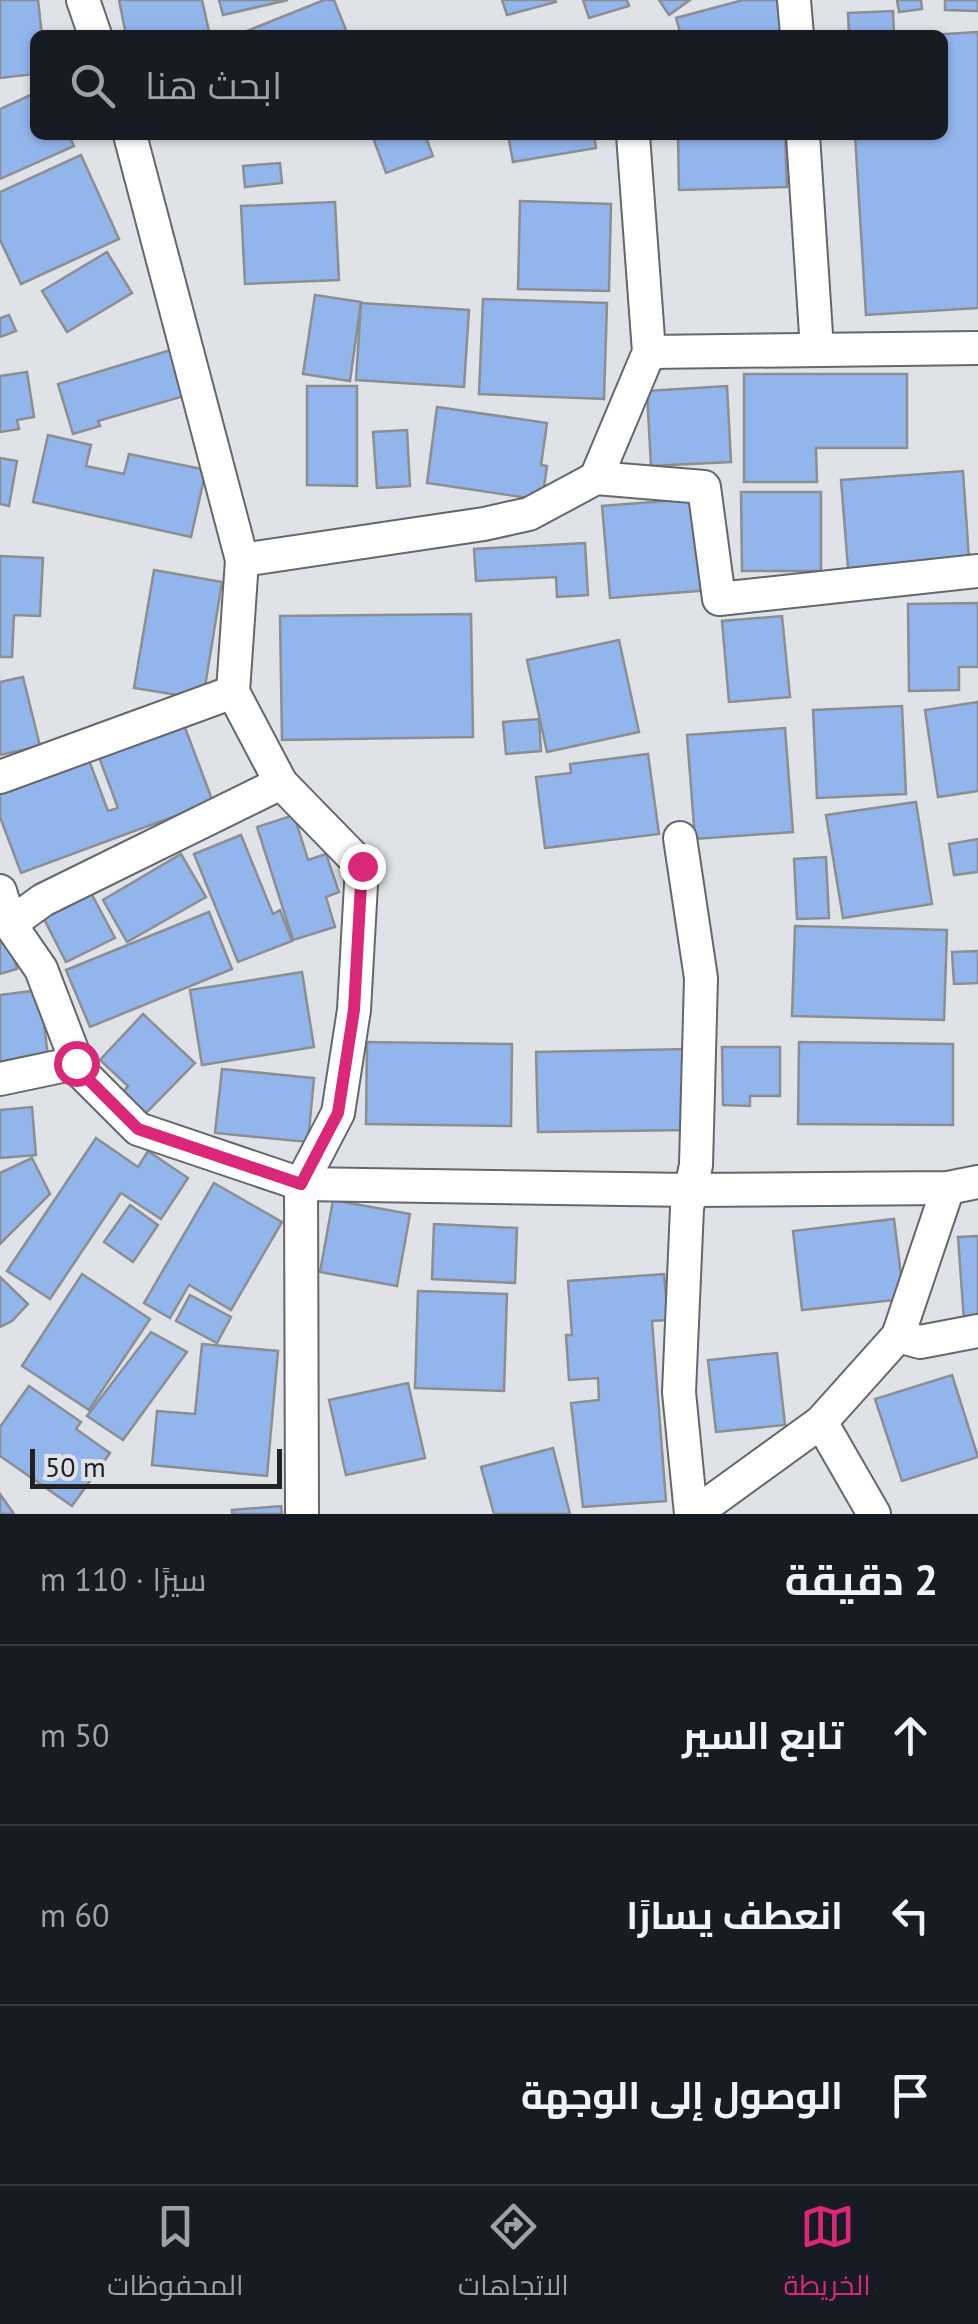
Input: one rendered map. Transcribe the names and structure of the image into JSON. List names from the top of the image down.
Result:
{
  "scale_bar": "50 m",
  "page": {
    "search": "ابحث هنا",
    "scale": "50 m",
    "heading": ["2 دقيقة", "سيرًا · 110 m"],
    "list": [
      ["تابع السير", "50 m"],
      ["انعطف يسارًا", "60 m"],
      "الوصول إلى الوجهة"
    ],
    "nav": ["الخريطة", "الاتجاهات", "المحفوظات"]
  }
}
